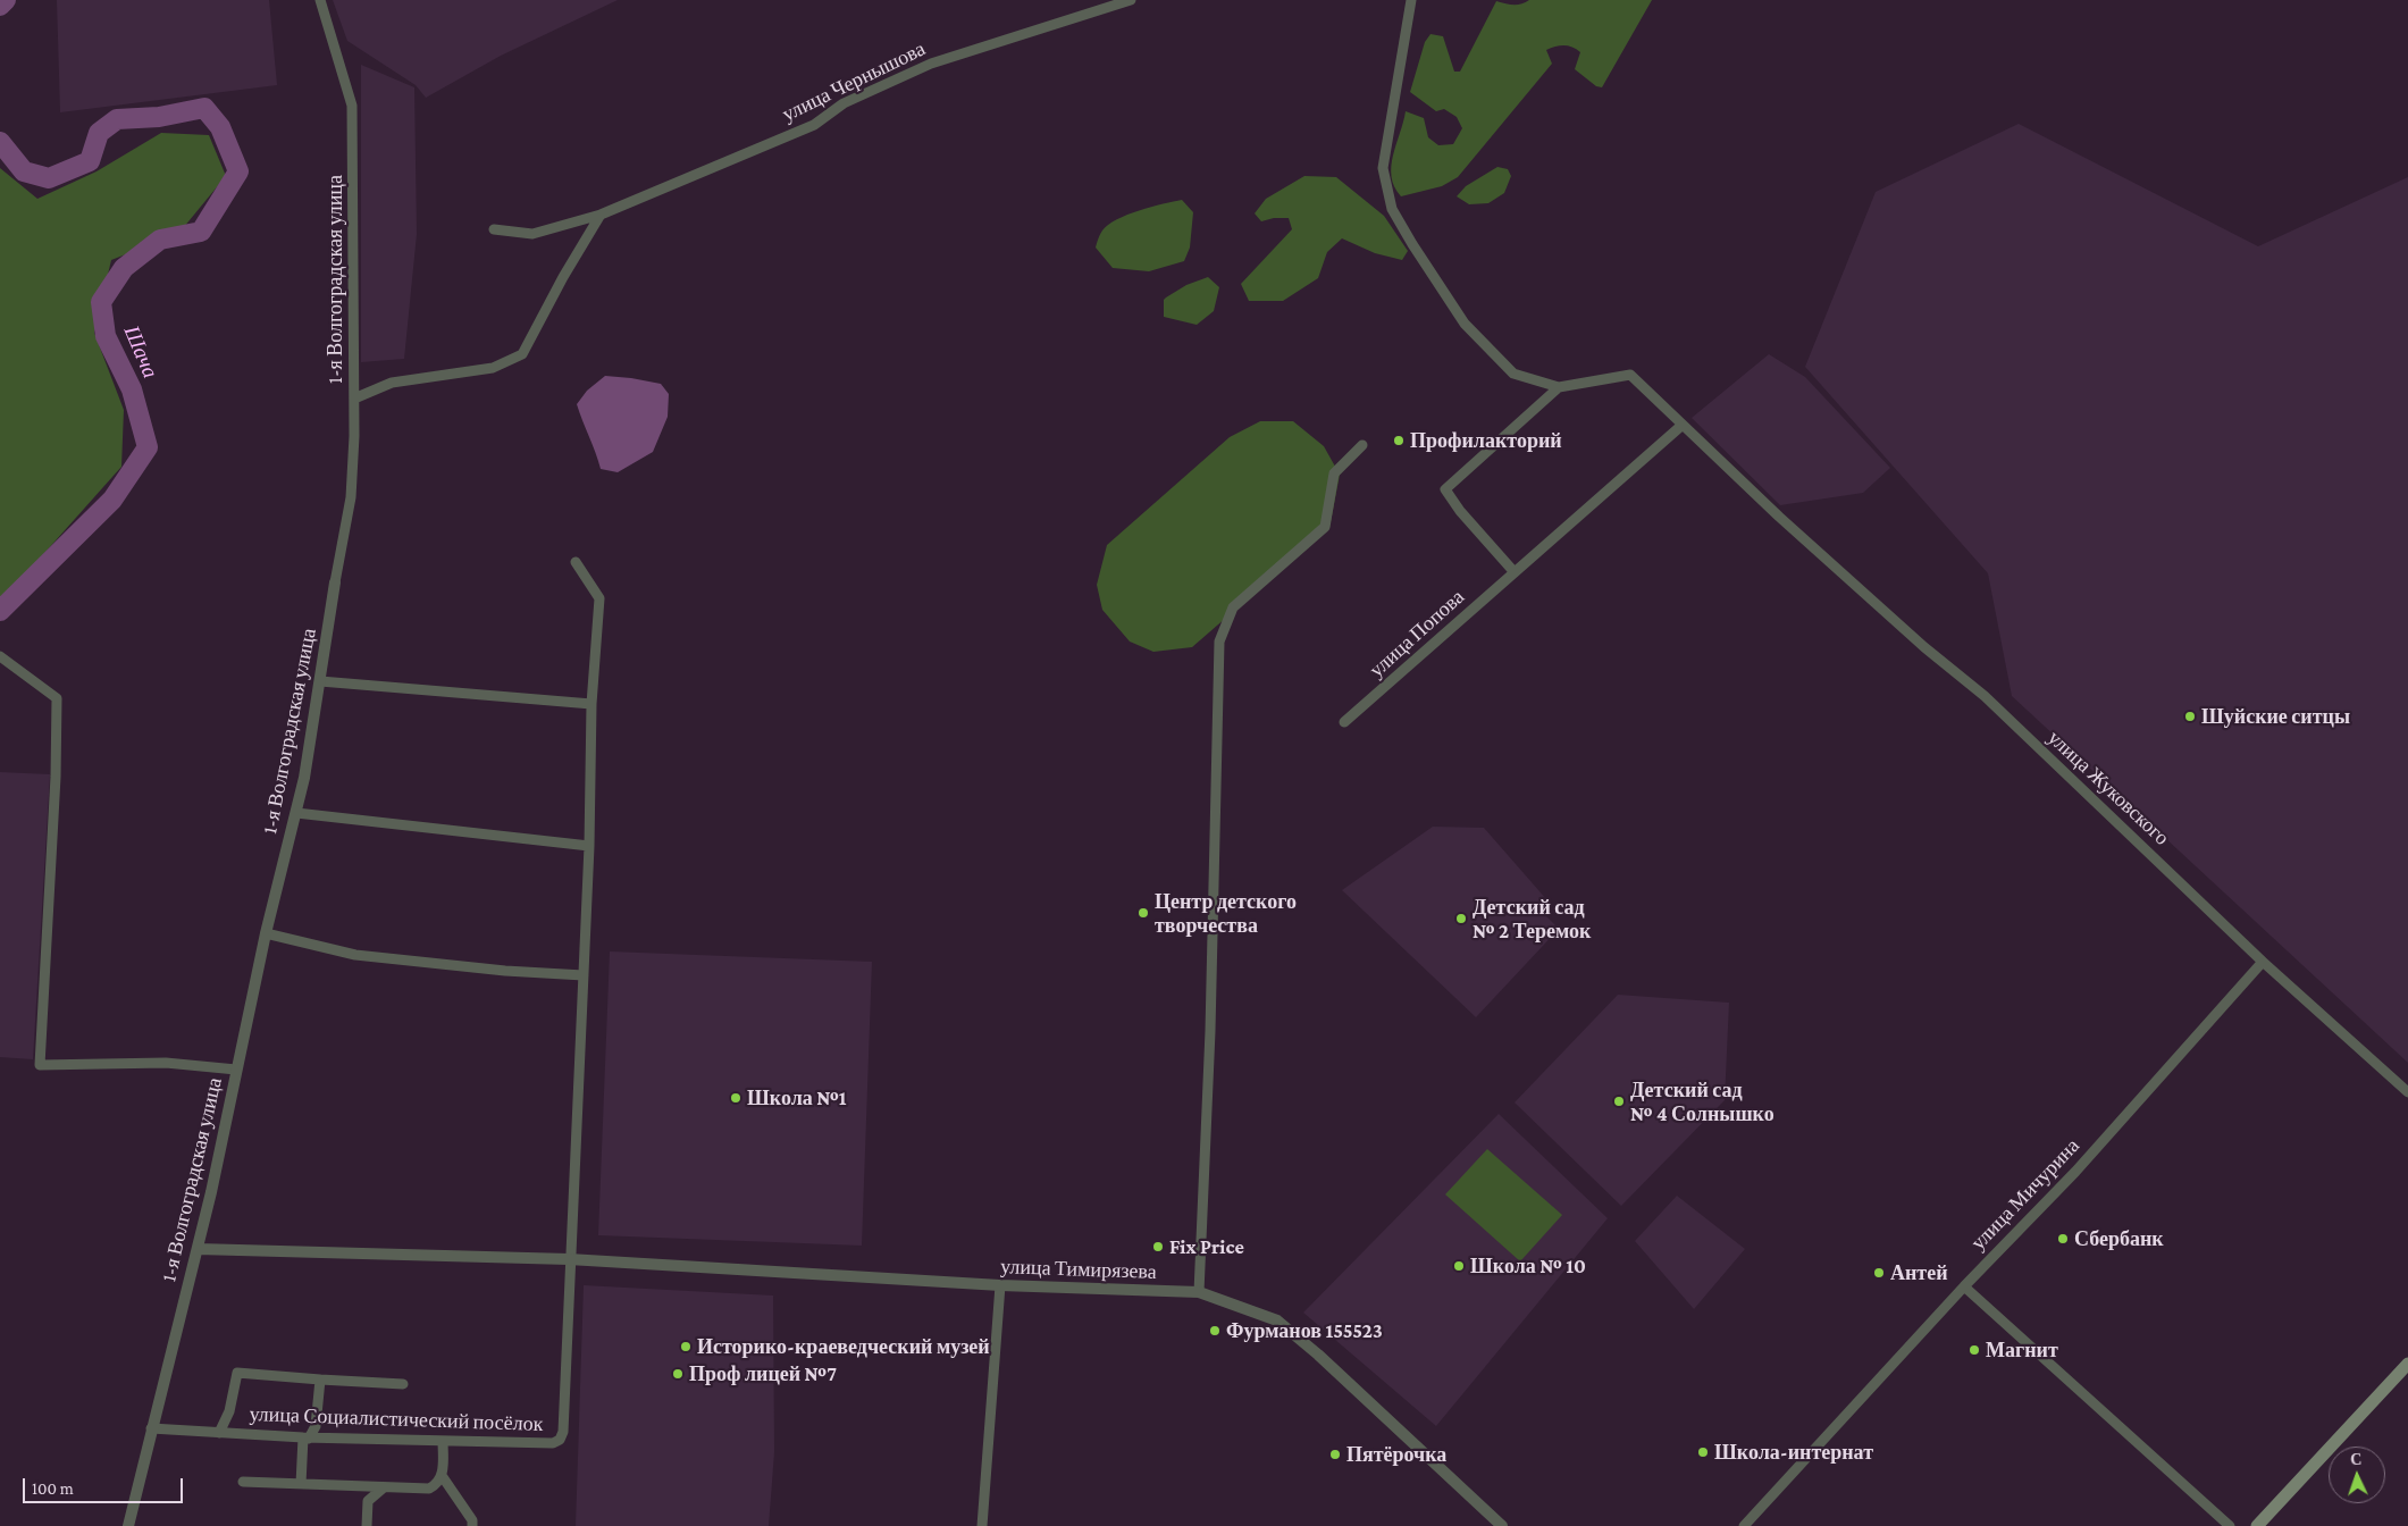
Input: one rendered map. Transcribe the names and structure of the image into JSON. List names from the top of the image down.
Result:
{
  "streets": {
    "street": [
      "улица Чернышова",
      "1-я Волгоградская улица",
      "улица Попова",
      "улица Жуковского",
      "улица Мичурина",
      "улица Тимирязева",
      "улица Социалистический посёлок"
    ]
  },
  "crossings": [
    ["1-я Волгоградская улица", "улица Социалистический посёлок"],
    ["улица Попова", "улица Жуковского"],
    ["улица Жуковского", "улица Мичурина"],
    ["улица Тимирязева", "улица Социалистический посёлок"]
  ],
  "water": ["Шача"],
  "places": [
    "Профилакторий",
    "Шуйские ситцы",
    "Центр детского творчества",
    "Детский сад № 2 Теремок",
    "Школа №1",
    "Детский сад № 4 Солнышко",
    "Сбербанк",
    "Fix Price",
    "Школа № 10",
    "Антей",
    "Фурманов 155523",
    "Историко-краеведческий музей",
    "Магнит",
    "Проф лицей №7",
    "Школа-интернат",
    "Пятёрочка"
  ],
  "scale_bar": "100 m",
  "north": "top"
}
